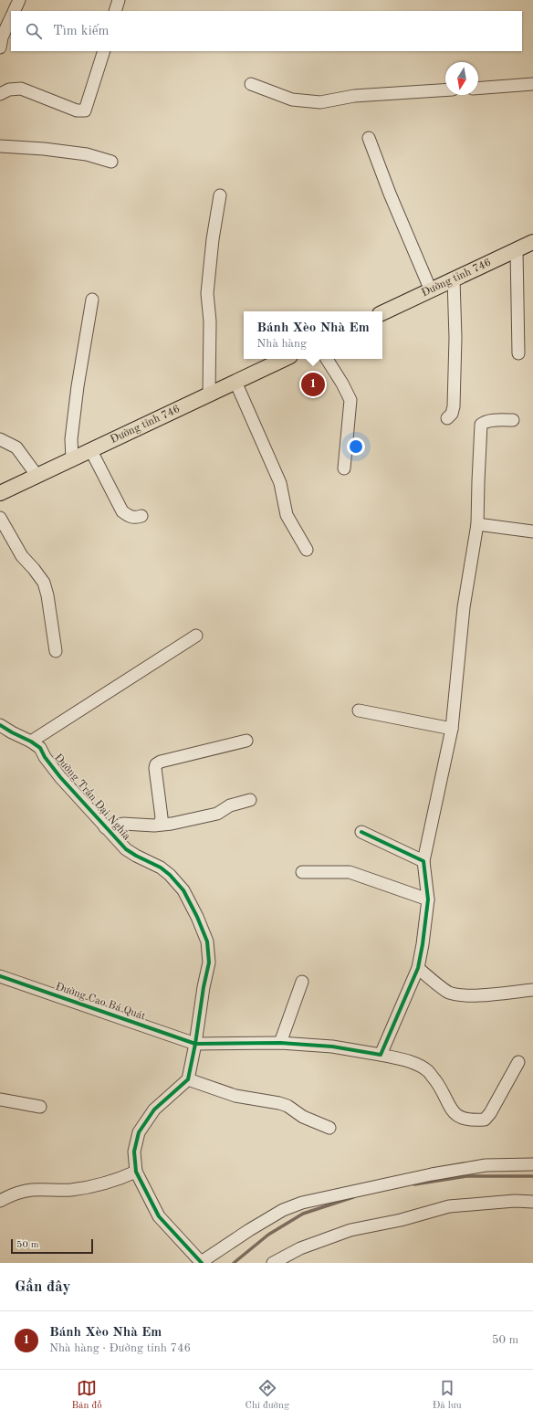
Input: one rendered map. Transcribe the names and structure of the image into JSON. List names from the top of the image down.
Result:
{
  "streets": {
    "main road": ["Đường tỉnh 746"],
    "street": ["Đường Trần Đại Nghĩa", "Đường Cao Bá Quát"]
  },
  "crossings": [
    ["Đường Trần Đại Nghĩa", "Đường Cao Bá Quát"]
  ],
  "scale_bar": "50 m",
  "north": "bottom",
  "page": {
    "search": "Tìm kiếm",
    "popup": ["Bánh Xèo Nhà Em", "Nhà hàng"],
    "pins": "1",
    "scale": "50 m",
    "heading": "Gần đây",
    "list": [
      {
        "mark": "1",
        "name": "Bánh Xèo Nhà Em",
        "note": "Nhà hàng · Đường tỉnh 746",
        "value": "50 m"
      }
    ],
    "nav": ["Bản đồ", "Chỉ đường", "Đã lưu"]
  }
}
